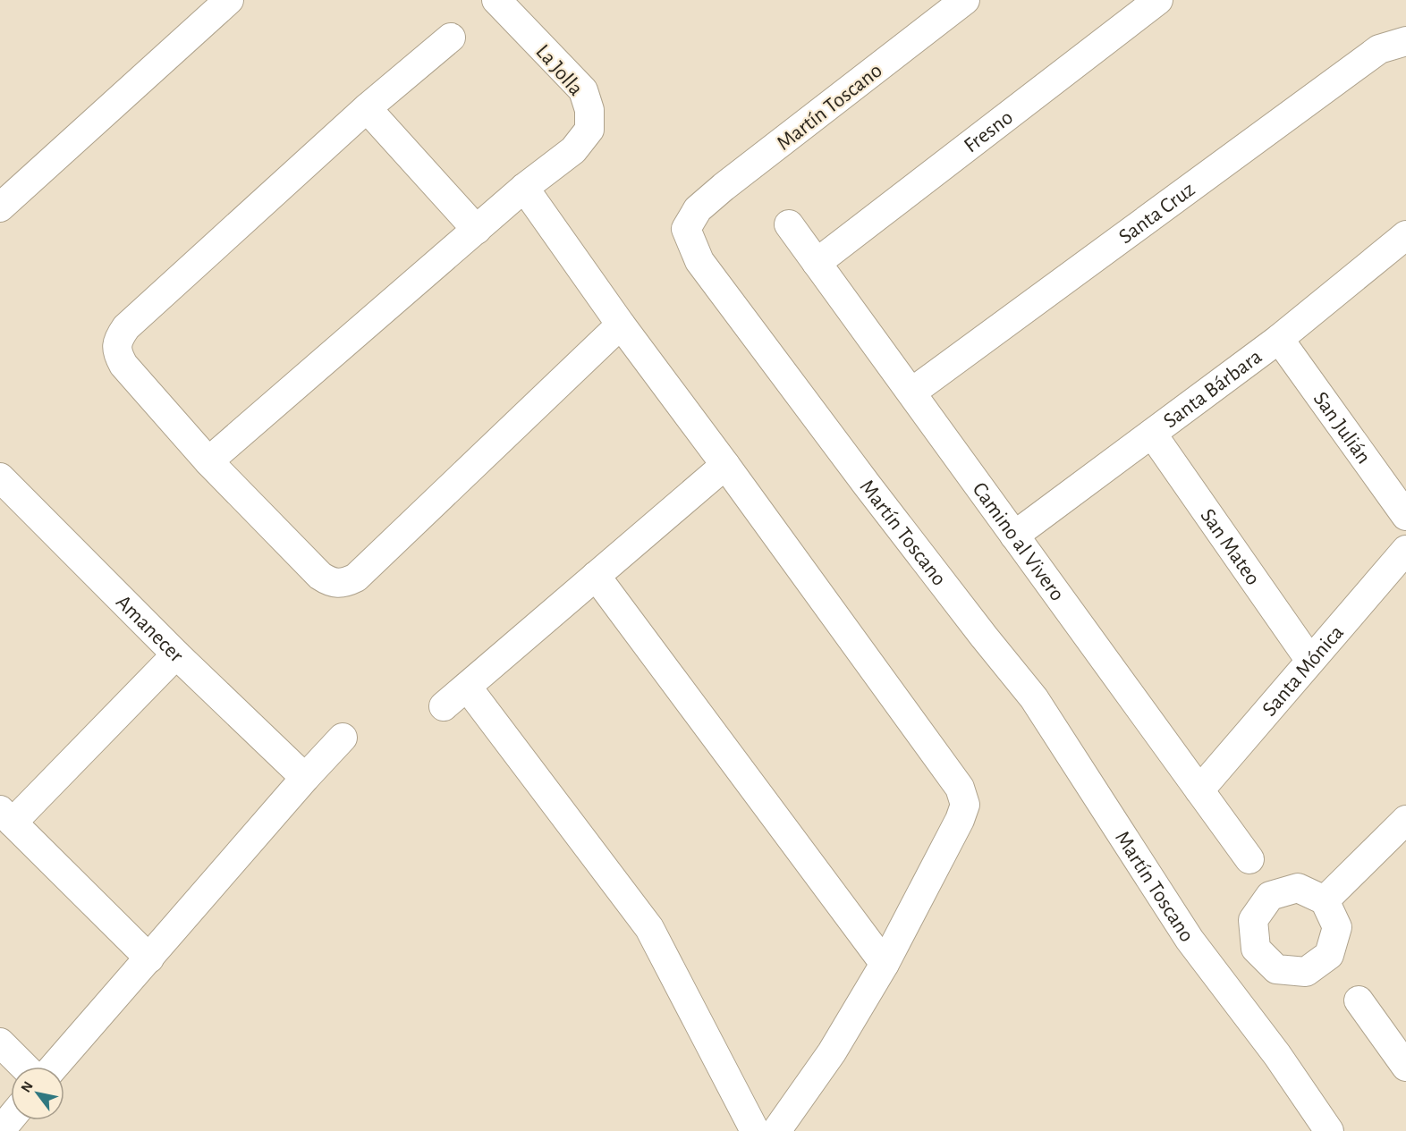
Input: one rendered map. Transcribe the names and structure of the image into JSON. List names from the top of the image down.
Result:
{
  "streets": {
    "street": [
      "La Jolla",
      "Martín Toscano",
      "Fresno",
      "Santa Cruz",
      "Santa Bárbara",
      "San Julián",
      "Camino al Vivero",
      "San Mateo",
      "Amanecer",
      "Santa Mónica"
    ]
  },
  "crossings": [
    ["Fresno", "Camino al Vivero"],
    ["Santa Cruz", "Camino al Vivero"],
    ["Santa Bárbara", "San Julián"],
    ["Santa Bárbara", "Camino al Vivero"],
    ["Santa Bárbara", "San Mateo"],
    ["Camino al Vivero", "Santa Mónica"],
    ["San Mateo", "Santa Mónica"]
  ],
  "north": "top left"
}
